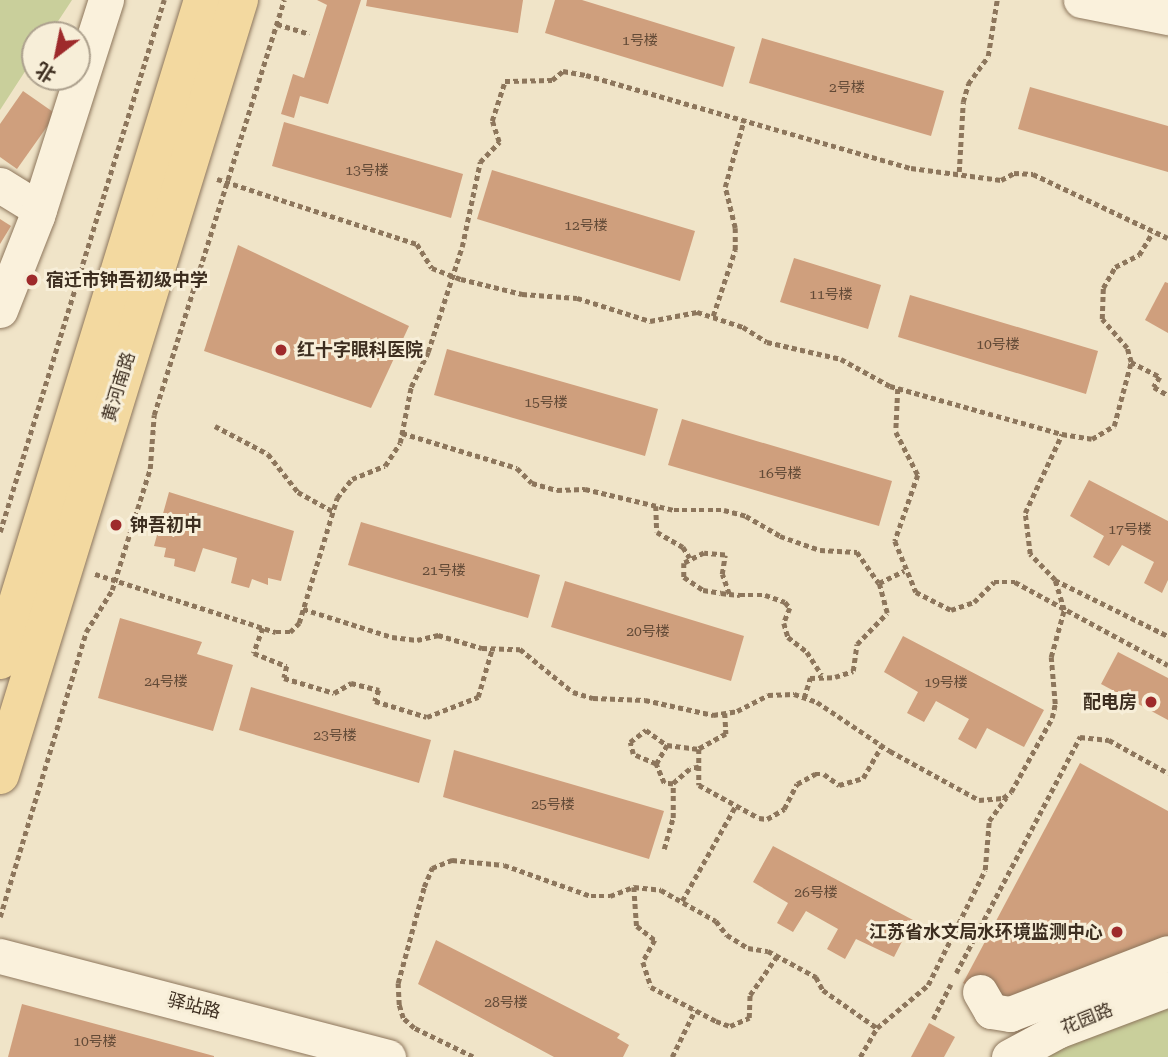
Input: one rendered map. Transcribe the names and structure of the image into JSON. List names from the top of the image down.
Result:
{
  "streets": {
    "main road": ["黄河南路"],
    "street": ["驿站路", "花园路"]
  },
  "places": [
    "宿迁市钟吾初级中学",
    "红十字眼科医院",
    "钟吾初中",
    "配电房",
    "江苏省水文局水环境监测中心"
  ],
  "house_numbers": [
    "1号楼",
    "2号楼",
    "13号楼",
    "12号楼",
    "11号楼",
    "10号楼",
    "15号楼",
    "16号楼",
    "17号楼",
    "21号楼",
    "20号楼",
    "24号楼",
    "19号楼",
    "23号楼",
    "25号楼",
    "26号楼",
    "28号楼",
    "10号楼"
  ],
  "north": "bottom left"
}
